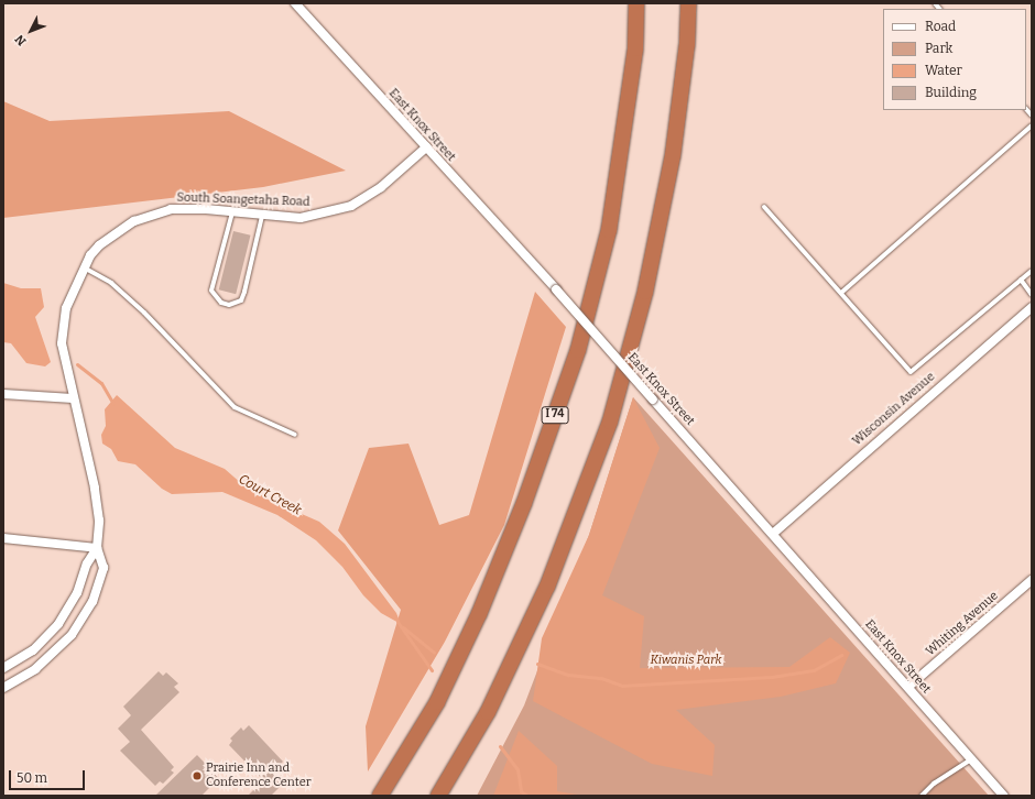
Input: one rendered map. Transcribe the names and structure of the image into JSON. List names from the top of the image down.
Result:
{
  "streets": {
    "highway": ["I 74"],
    "street": [
      "East Knox Street",
      "South Soangetaha Road",
      "Wisconsin Avenue",
      "Whiting Avenue"
    ]
  },
  "crossings": [
    ["East Knox Street", "South Soangetaha Road"],
    ["East Knox Street", "Wisconsin Avenue"],
    ["East Knox Street", "Whiting Avenue"]
  ],
  "water": ["Court Creek"],
  "parks": ["Kiwanis Park"],
  "places": ["Prairie Inn and Conference Center"],
  "legend": [
    "Road",
    "Park",
    "Water",
    "Building"
  ],
  "scale_bar": "50 m",
  "north": "bottom left"
}
